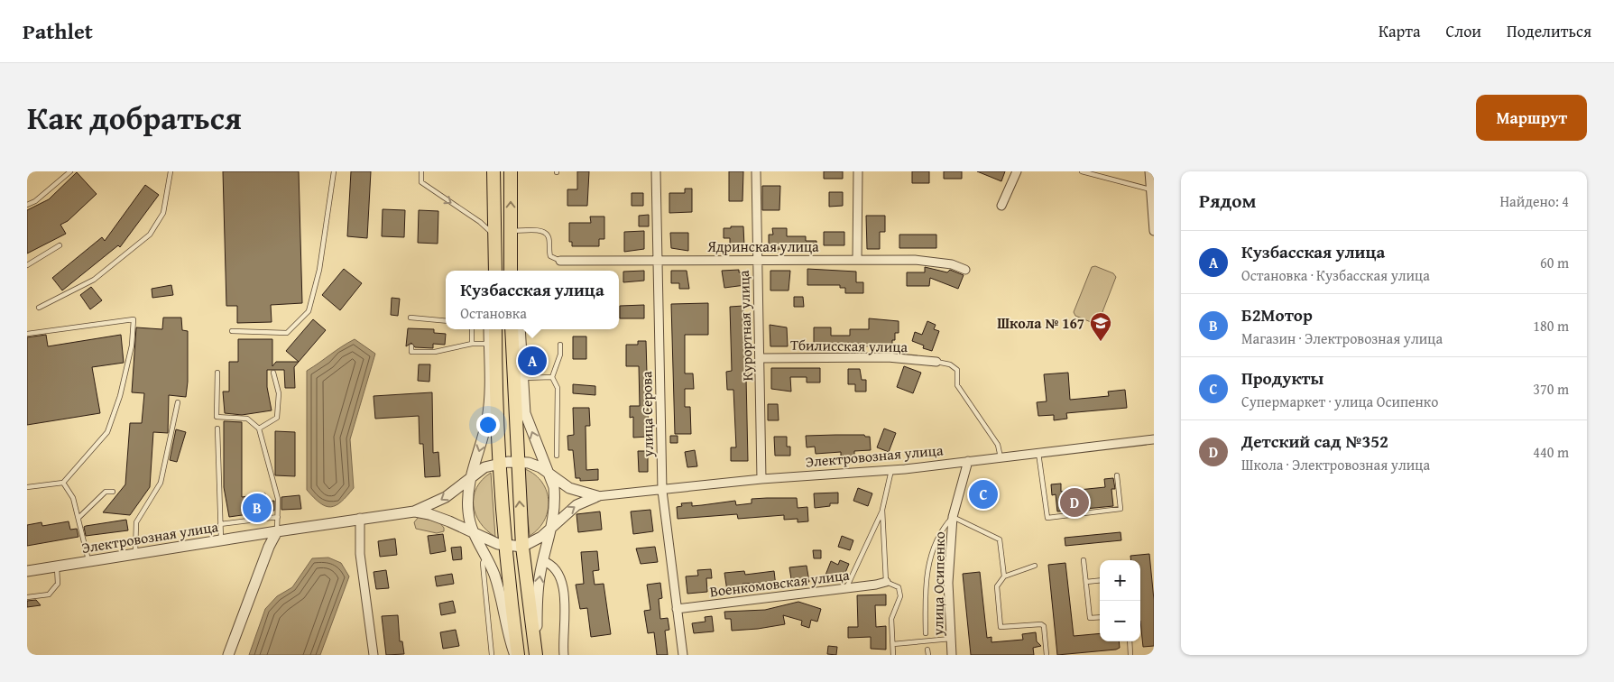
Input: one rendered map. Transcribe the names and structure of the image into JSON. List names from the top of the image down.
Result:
{
  "streets": {
    "street": [
      "Ядринская улица",
      "Курортная улица",
      "Тбилисская улица",
      "улица Серова",
      "Электровозная улица",
      "Военкомовская улица",
      "улица Осипенко"
    ]
  },
  "crossings": [
    ["Ядринская улица", "Курортная улица"],
    ["Ядринская улица", "улица Серова"],
    ["Курортная улица", "Тбилисская улица"],
    ["Курортная улица", "Электровозная улица"],
    ["улица Серова", "Электровозная улица"],
    ["улица Серова", "Военкомовская улица"],
    ["Электровозная улица", "улица Осипенко"]
  ],
  "places": {
    "school or university": ["Школа № 167"]
  },
  "page": {
    "header": "Pathlet",
    "nav": ["Карта", "Слои", "Поделиться"],
    "title": "Как добраться",
    "buttons": "Маршрут",
    "heading": ["Рядом", "Найдено: 4"],
    "list": [
      {
        "mark": "A",
        "name": "Кузбасская улица",
        "note": "Остановка · Кузбасская улица",
        "value": "60 m"
      },
      {
        "mark": "B",
        "name": "Б2Мотор",
        "note": "Магазин · Электровозная улица",
        "value": "180 m"
      },
      {
        "mark": "C",
        "name": "Продукты",
        "note": "Супермаркет · улица Осипенко",
        "value": "370 m"
      },
      {
        "mark": "D",
        "name": "Детский сад №352",
        "note": "Школа · Электровозная улица",
        "value": "440 m"
      }
    ],
    "popup": ["Кузбасская улица", "Остановка"],
    "pins": [
      "A",
      "C",
      "D",
      "B"
    ],
    "map_buttons": ["+", "−"]
  }
}
